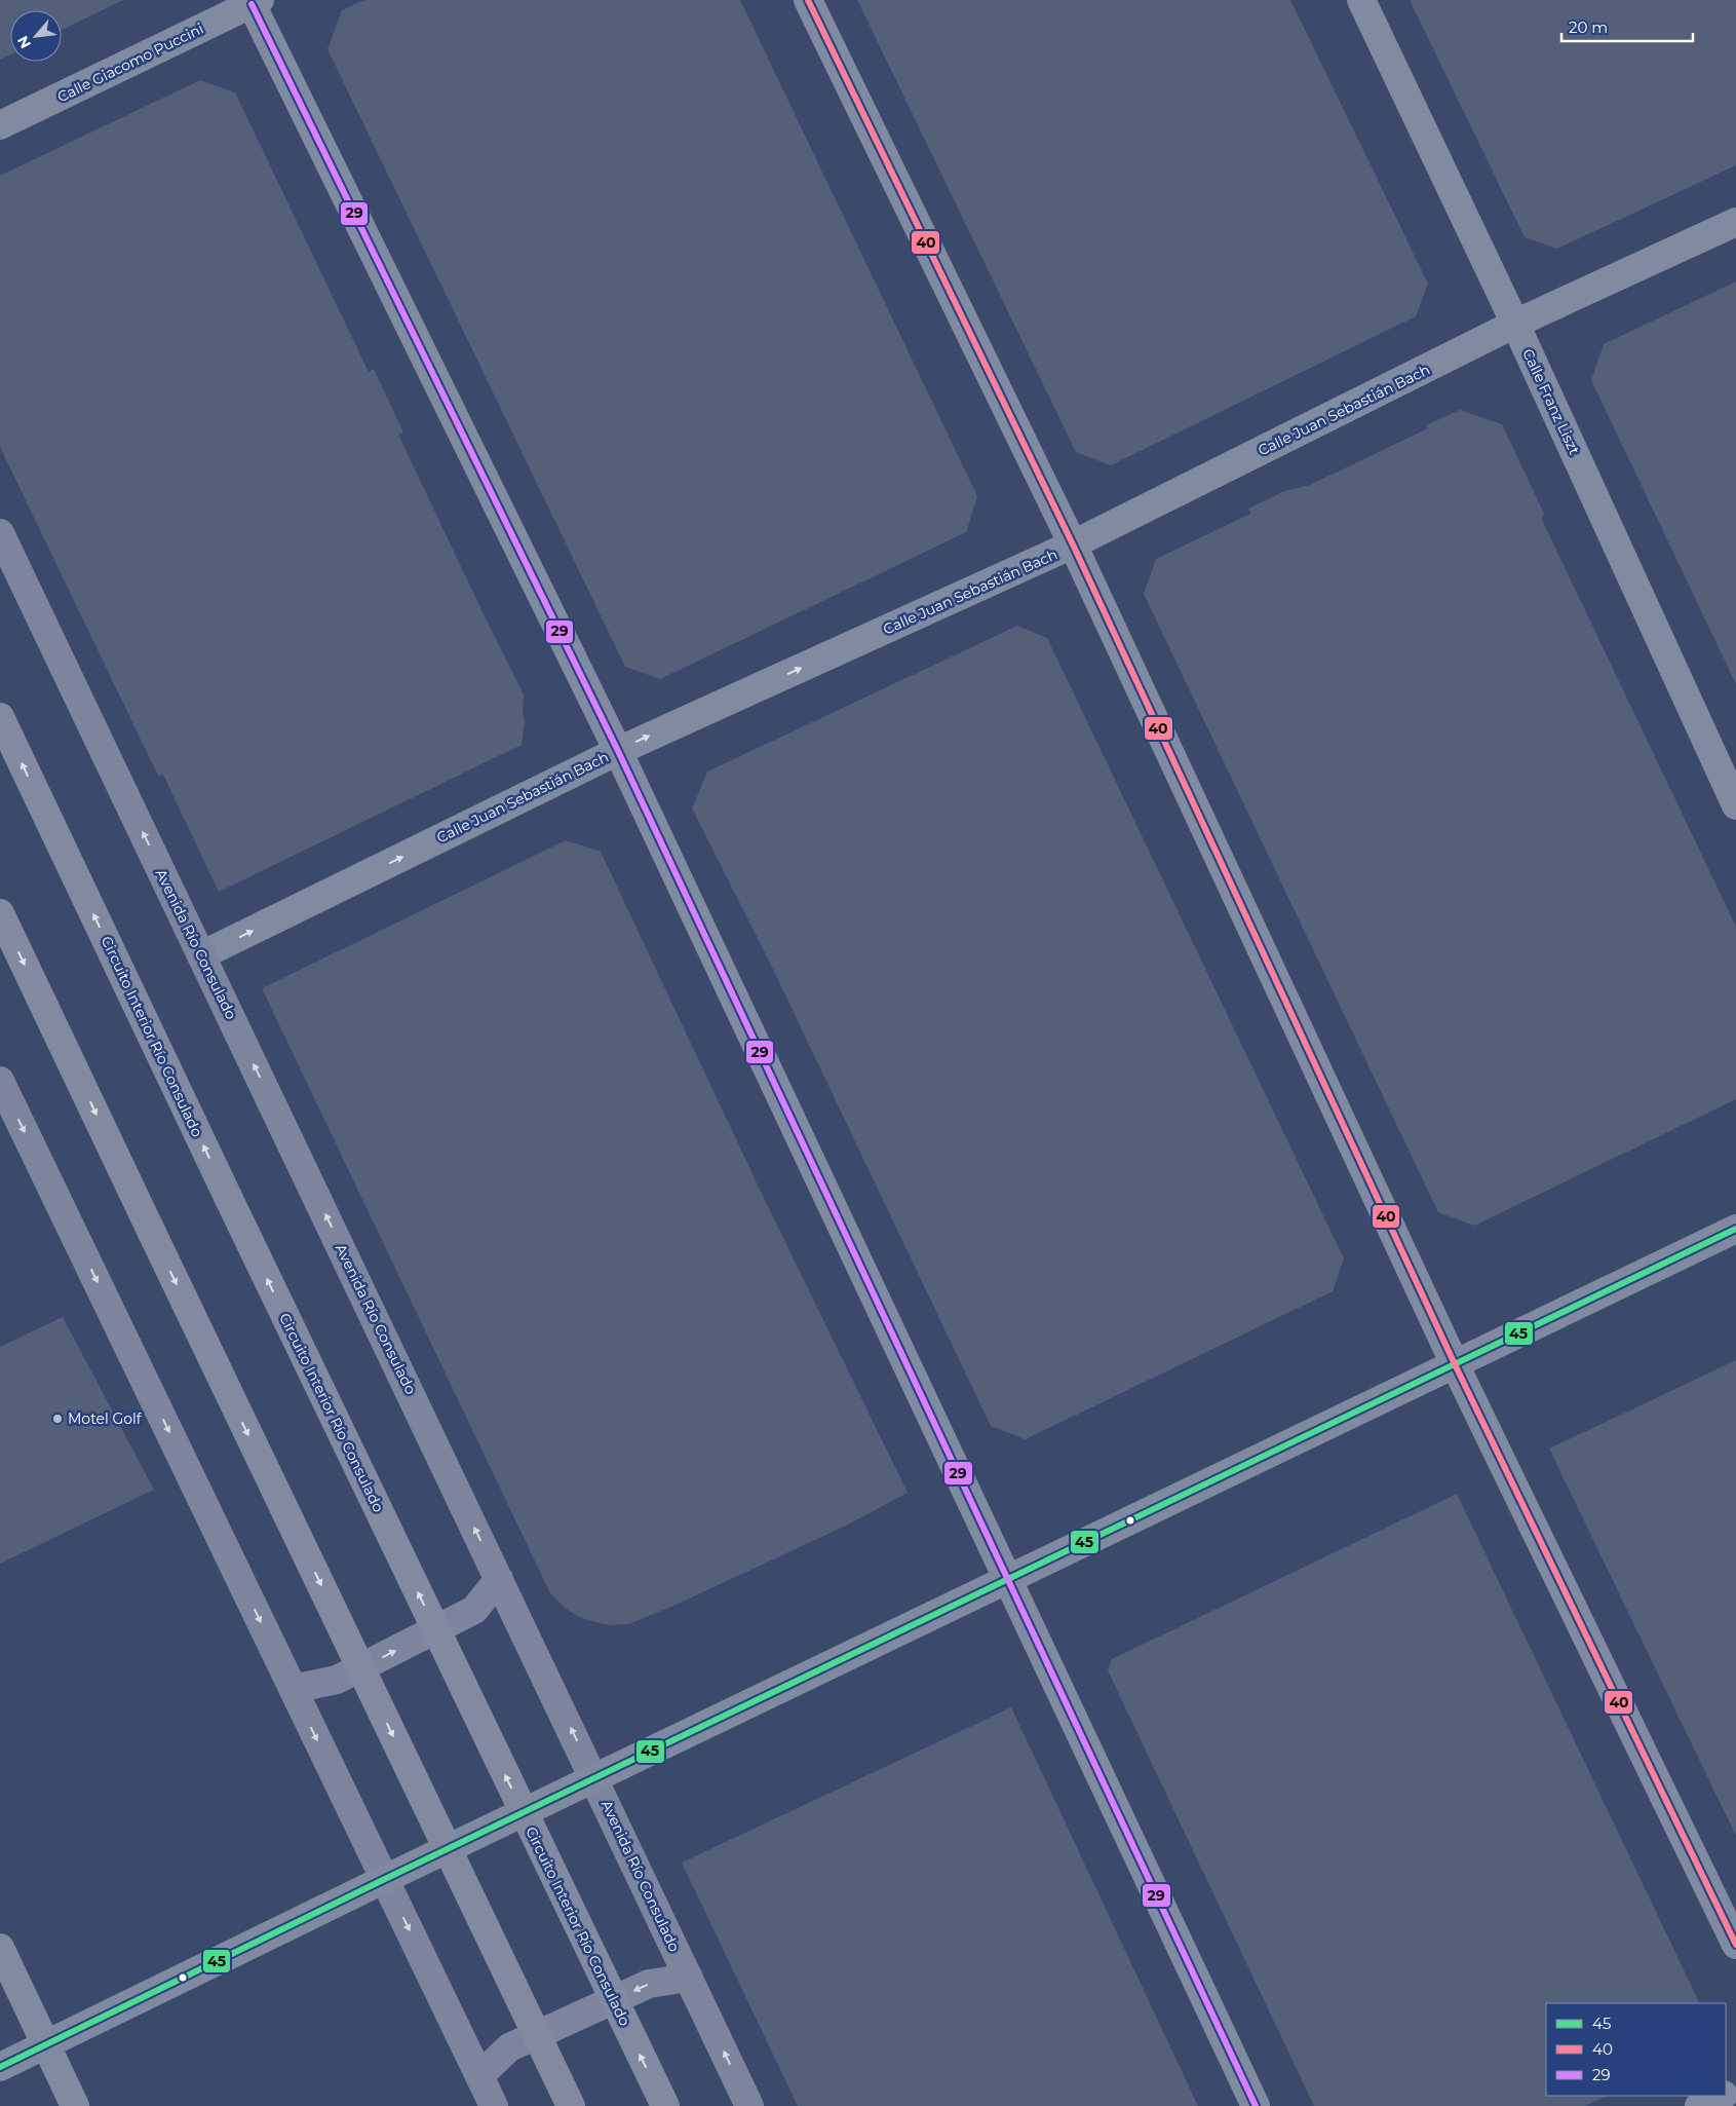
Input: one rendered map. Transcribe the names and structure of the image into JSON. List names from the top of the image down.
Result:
{
  "streets": {
    "highway": ["Circuito Interior Río Consulado"],
    "main road": ["Avenida Río Consulado"],
    "street": ["Calle Giacomo Puccini", "Calle Franz Liszt", "Calle Juan Sebastián Bach"]
  },
  "crossings": [
    ["Calle Franz Liszt", "Calle Juan Sebastián Bach"],
    ["Calle Juan Sebastián Bach", "Avenida Río Consulado"]
  ],
  "one_way": ["Calle Juan Sebastián Bach"],
  "places": ["Motel Golf"],
  "lines": ["transit line 40", "transit line 29", "transit line 45"],
  "legend": ["45", "40", "29"],
  "scale_bar": "20 m",
  "north": "bottom left"
}
